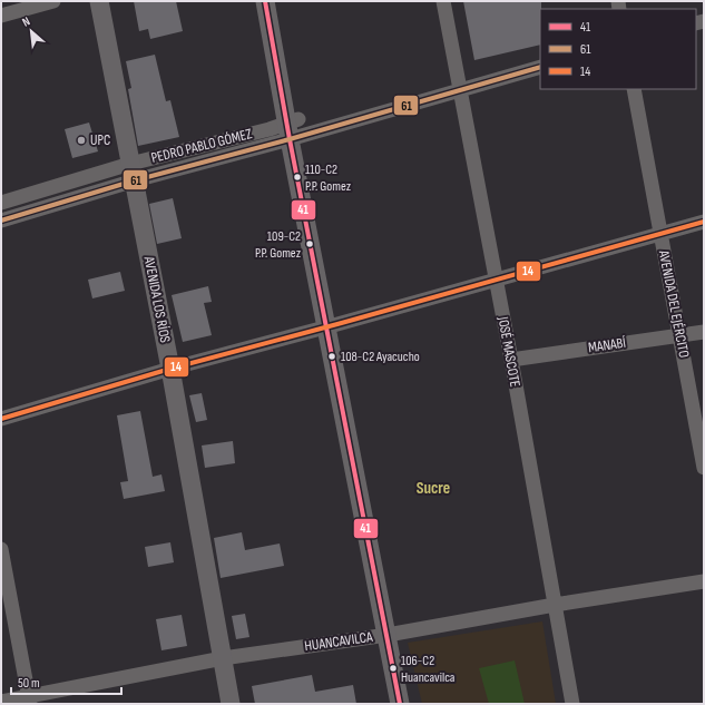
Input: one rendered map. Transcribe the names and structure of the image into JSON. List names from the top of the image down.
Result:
{
  "streets": {
    "main road": ["AVENIDA LOS RÍOS"],
    "street": [
      "PEDRO PABLO GÓMEZ",
      "AVENIDA DEL EJÉRCITO",
      "MANABÍ",
      "JOSÉ MASCOTE",
      "HUANCAVILCA"
    ]
  },
  "crossings": [
    ["PEDRO PABLO GÓMEZ", "AVENIDA LOS RÍOS"],
    ["PEDRO PABLO GÓMEZ", "JOSÉ MASCOTE"],
    ["AVENIDA LOS RÍOS", "HUANCAVILCA"],
    ["AVENIDA DEL EJÉRCITO", "MANABÍ"],
    ["MANABÍ", "JOSÉ MASCOTE"],
    ["JOSÉ MASCOTE", "HUANCAVILCA"]
  ],
  "districts": ["Sucre"],
  "places": [
    "UPC",
    "110-C2 P.P. Gomez",
    "109-C2 P.P. Gomez",
    "108-C2 Ayacucho",
    "106-C2 Huancavilca"
  ],
  "lines": ["transit line 41", "transit line 61", "transit line 14"],
  "legend": ["41", "61", "14"],
  "scale_bar": "50 m",
  "north": "top left"
}
